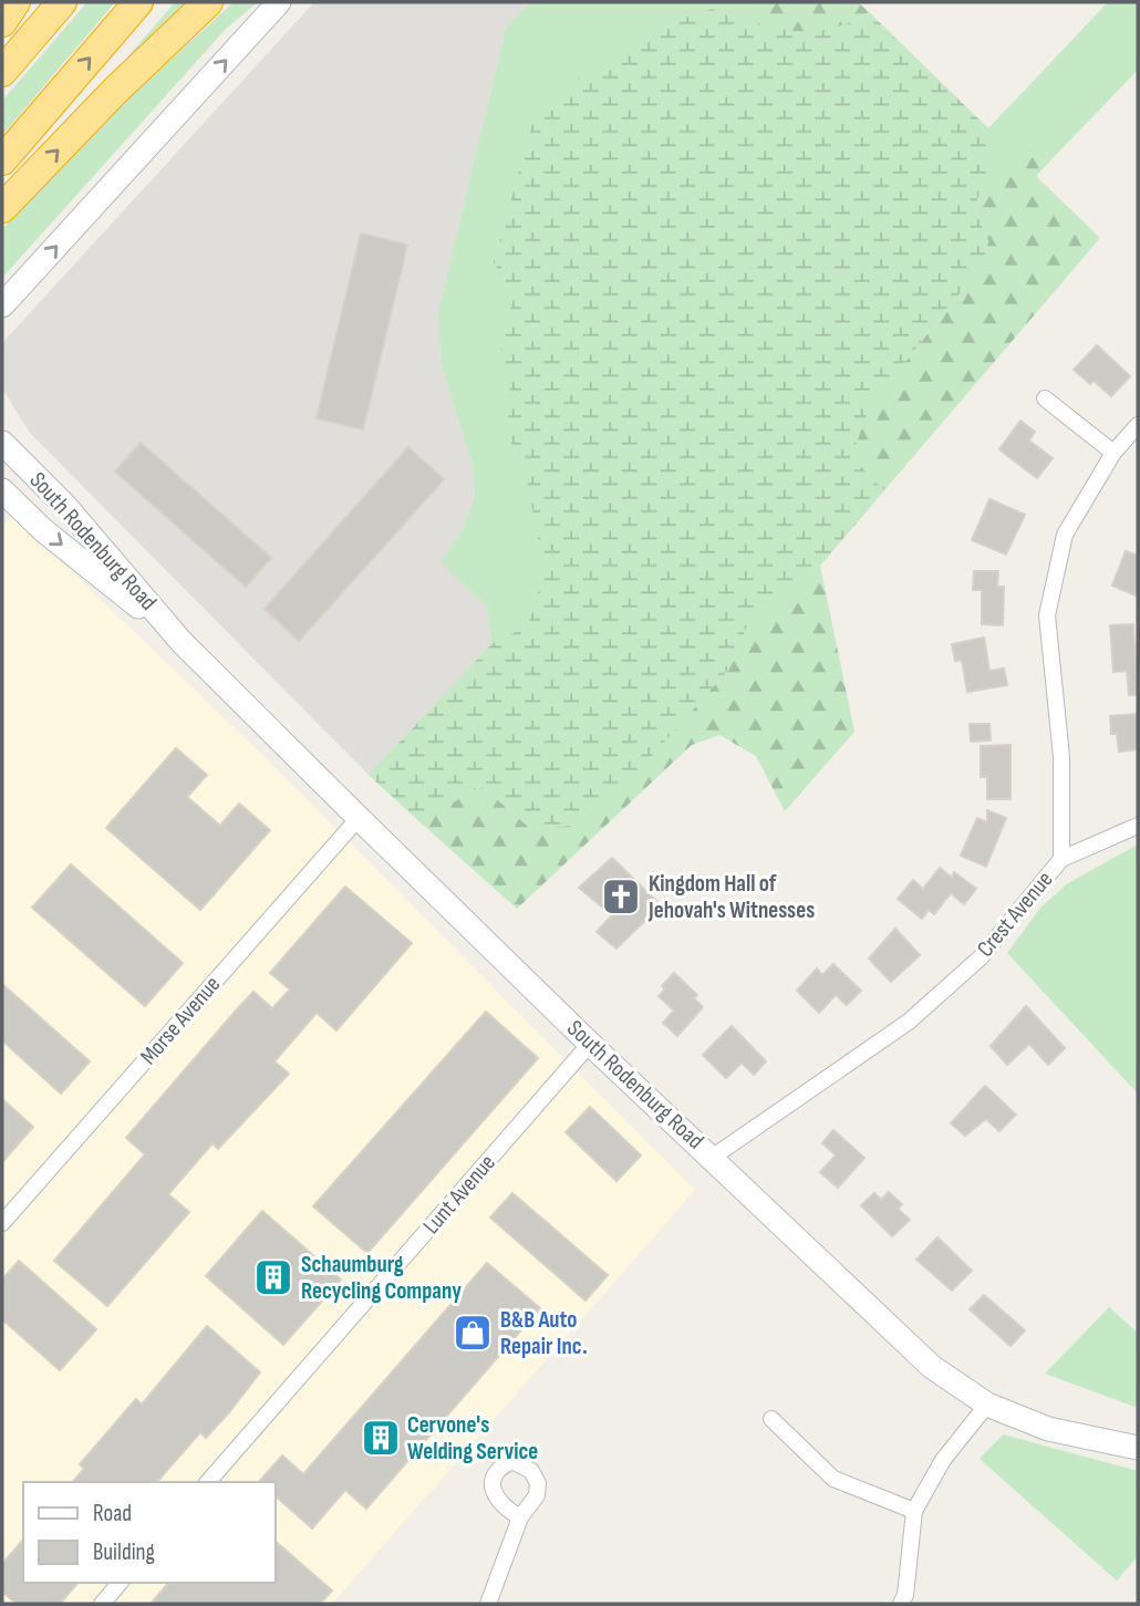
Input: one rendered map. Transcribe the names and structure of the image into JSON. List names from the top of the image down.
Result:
{
  "streets": {
    "street": [
      "South Rodenburg Road",
      "Crest Avenue",
      "Morse Avenue",
      "Lunt Avenue"
    ]
  },
  "crossings": [
    ["South Rodenburg Road", "Crest Avenue"],
    ["South Rodenburg Road", "Morse Avenue"],
    ["South Rodenburg Road", "Lunt Avenue"]
  ],
  "places": {
    "church": ["Kingdom Hall of Jehovah's Witnesses"],
    "building": ["Schaumburg Recycling Company", "Cervone's Welding Service"],
    "shop": ["B&B Auto Repair Inc."]
  },
  "legend": ["Road", "Building"]
}
